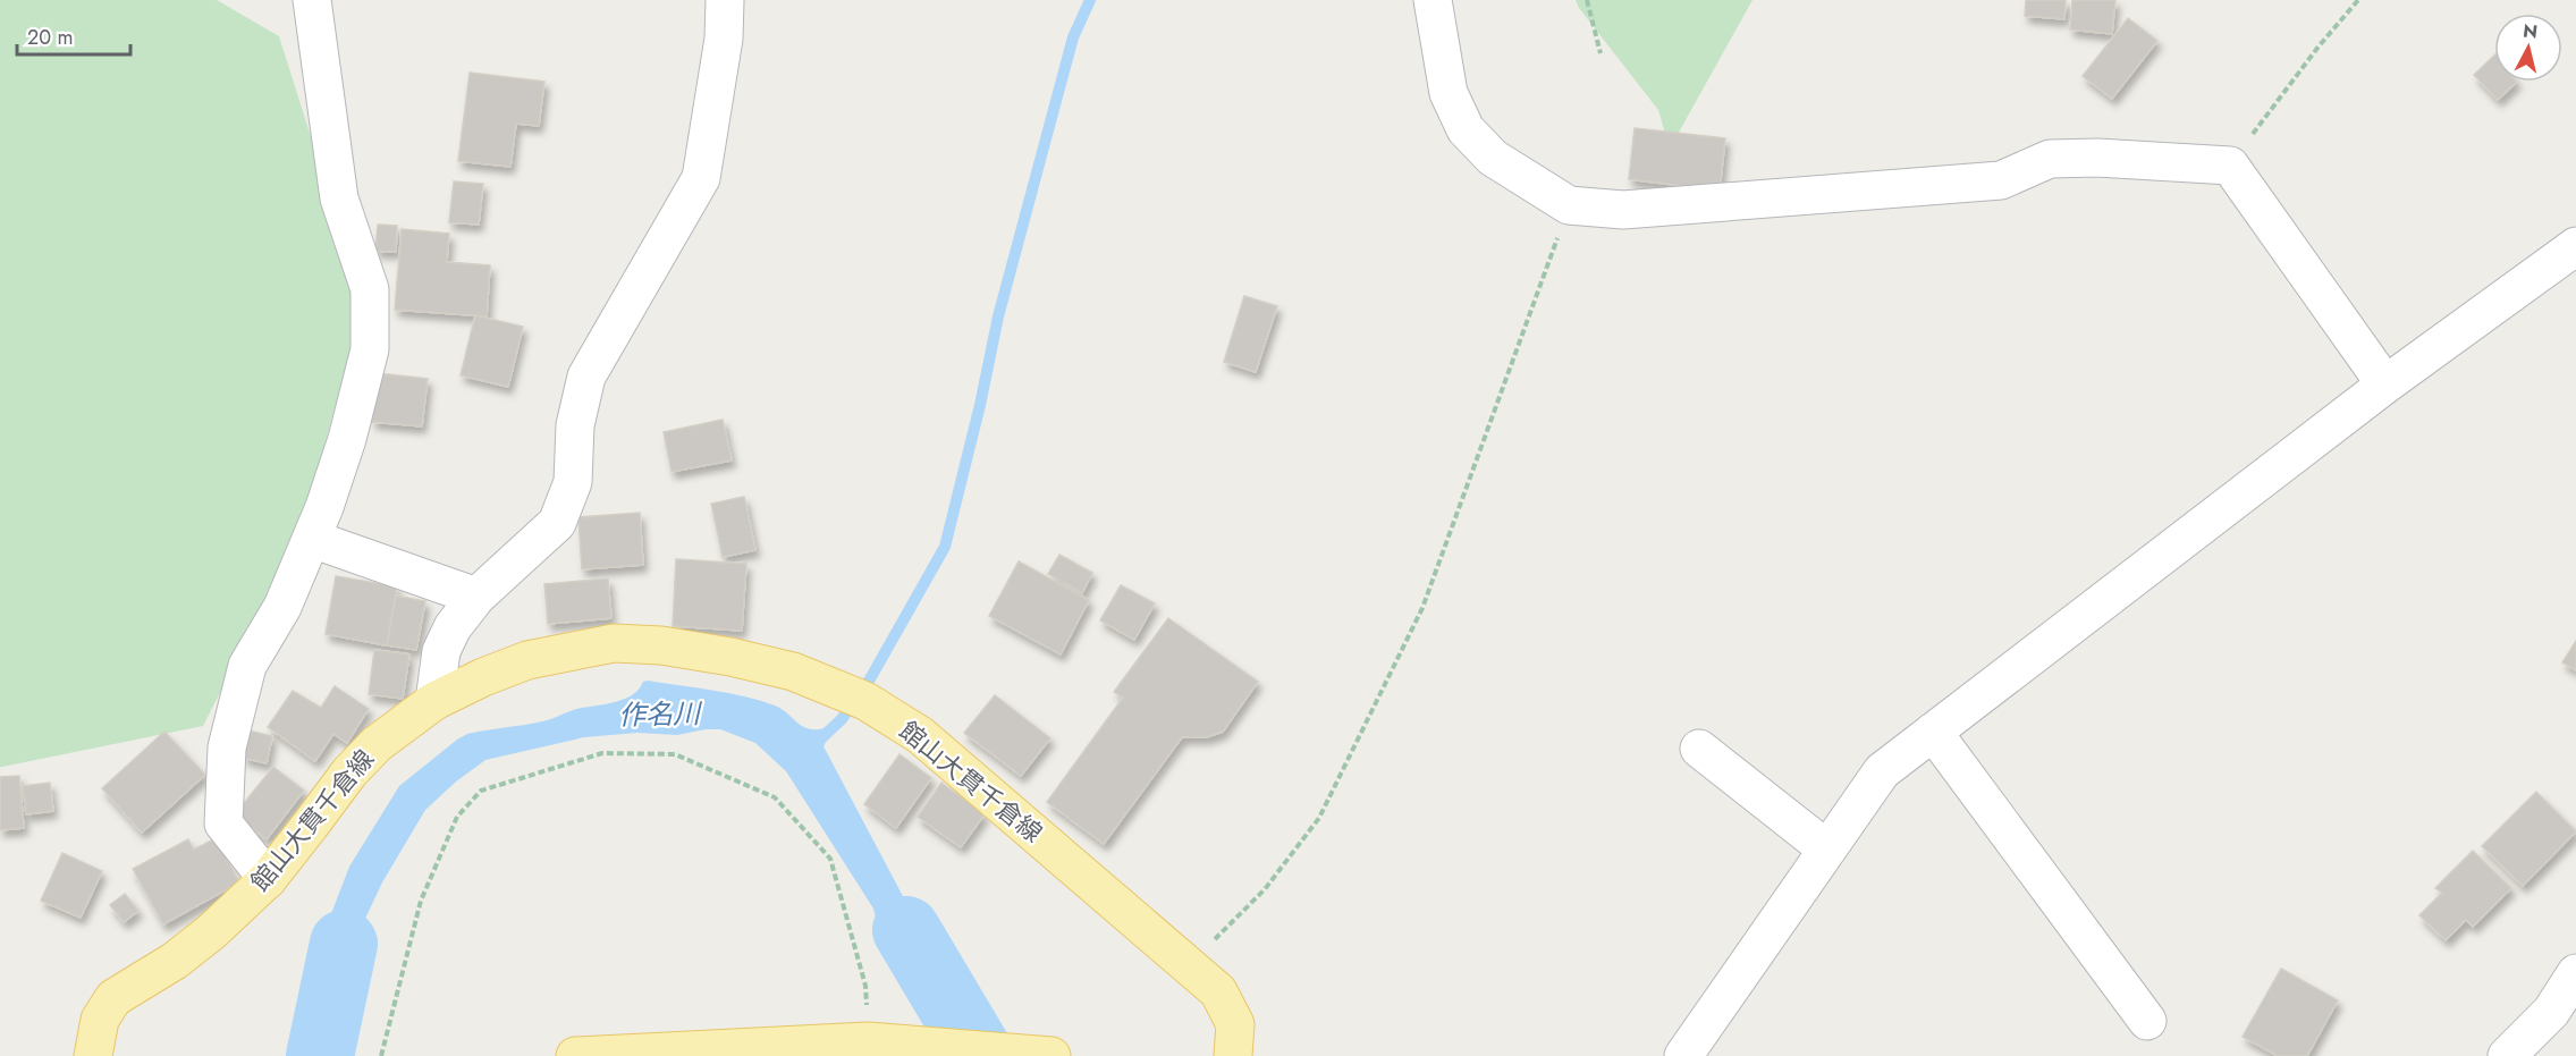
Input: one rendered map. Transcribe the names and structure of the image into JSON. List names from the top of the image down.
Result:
{
  "streets": {
    "main road": ["館山大貫千倉線"]
  },
  "water": ["作名川"],
  "scale_bar": "20 m",
  "north": "top"
}
